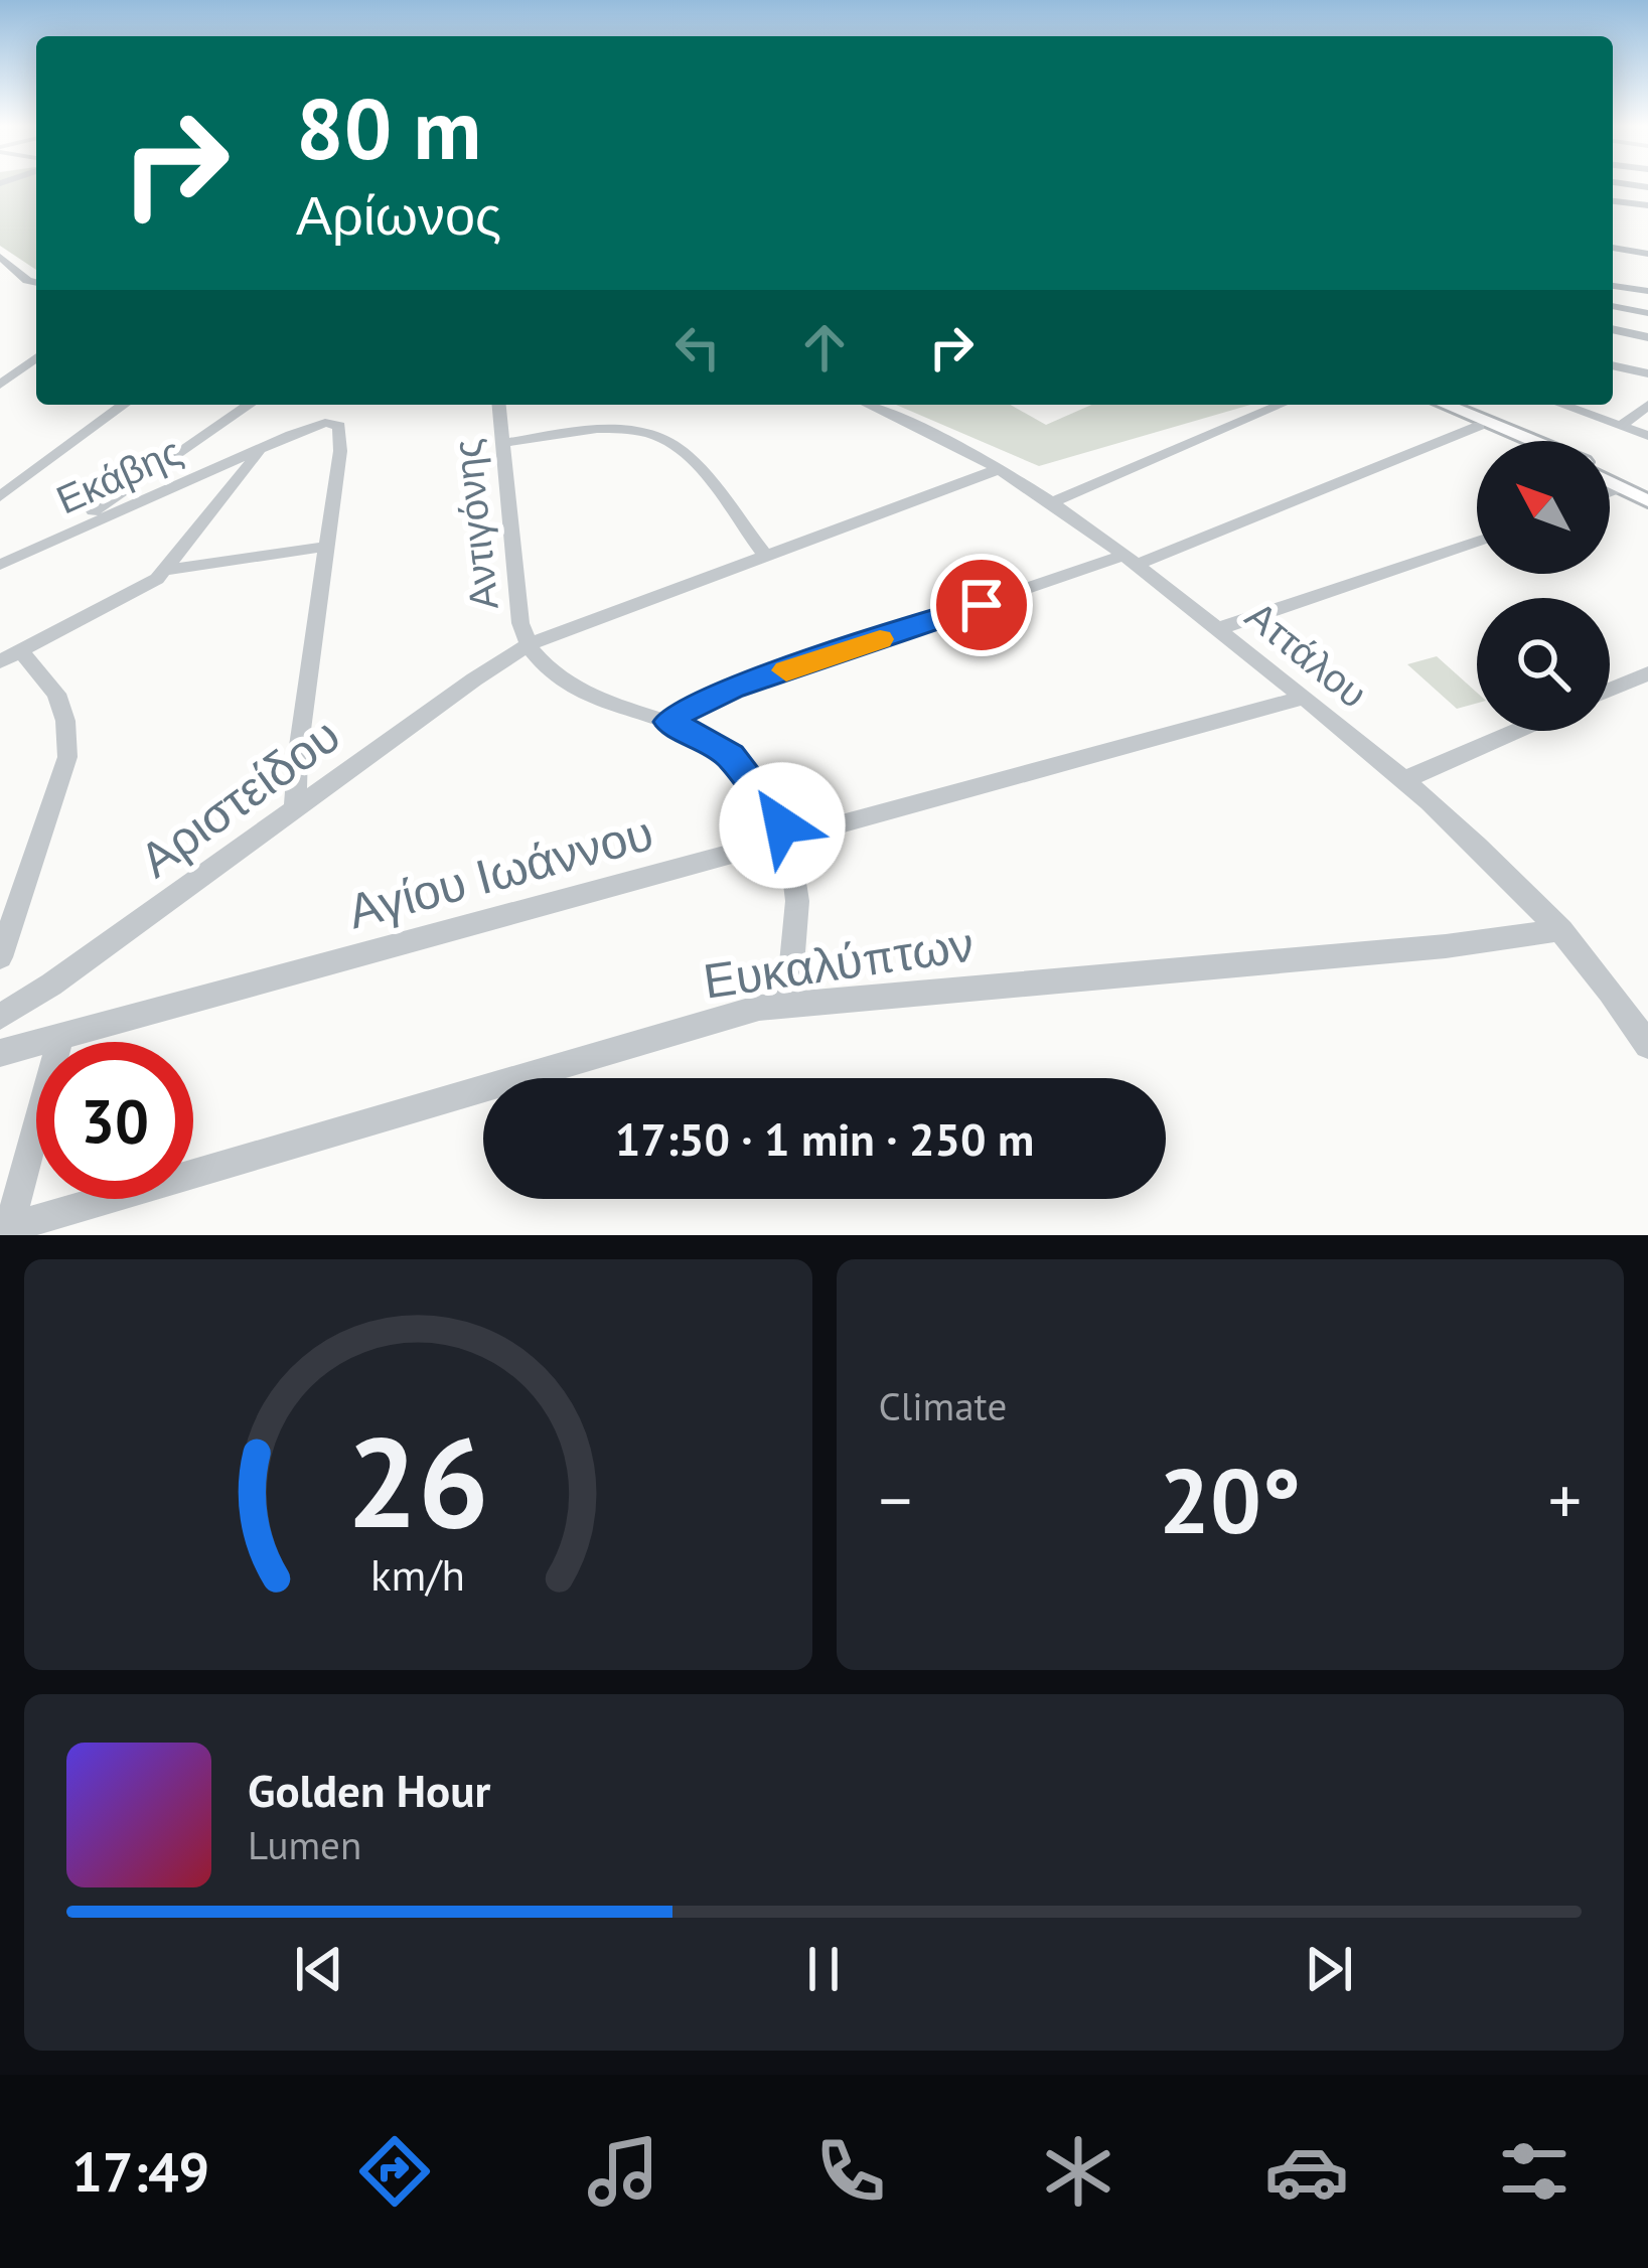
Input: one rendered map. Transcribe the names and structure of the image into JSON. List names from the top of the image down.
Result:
{
  "streets": {
    "street": [
      "Εκάβης",
      "Αντιγόνης",
      "Αττάλου",
      "Αριστείδου",
      "Αγίου Ιωάννου",
      "Ευκαλύπτων"
    ]
  },
  "crossings": [
    ["Αντιγόνης", "Αριστείδου"],
    ["Αντιγόνης", "Αγίου Ιωάννου"],
    ["Αντιγόνης", "Ευκαλύπτων"],
    ["Αττάλου", "Αριστείδου"],
    ["Αττάλου", "Αγίου Ιωάννου"],
    ["Αττάλου", "Ευκαλύπτων"]
  ],
  "north": "top left",
  "page": {
    "turn": ["80 m", "Αρίωνος"],
    "limit": "30",
    "trip": "17:50 · 1 min · 250 m",
    "tile": "Climate",
    "heat": ["−", "20°", "+"],
    "song": ["Golden Hour", "Lumen"],
    "tabs": "17:49",
    "gauge": ["26", "km/h"]
  }
}
